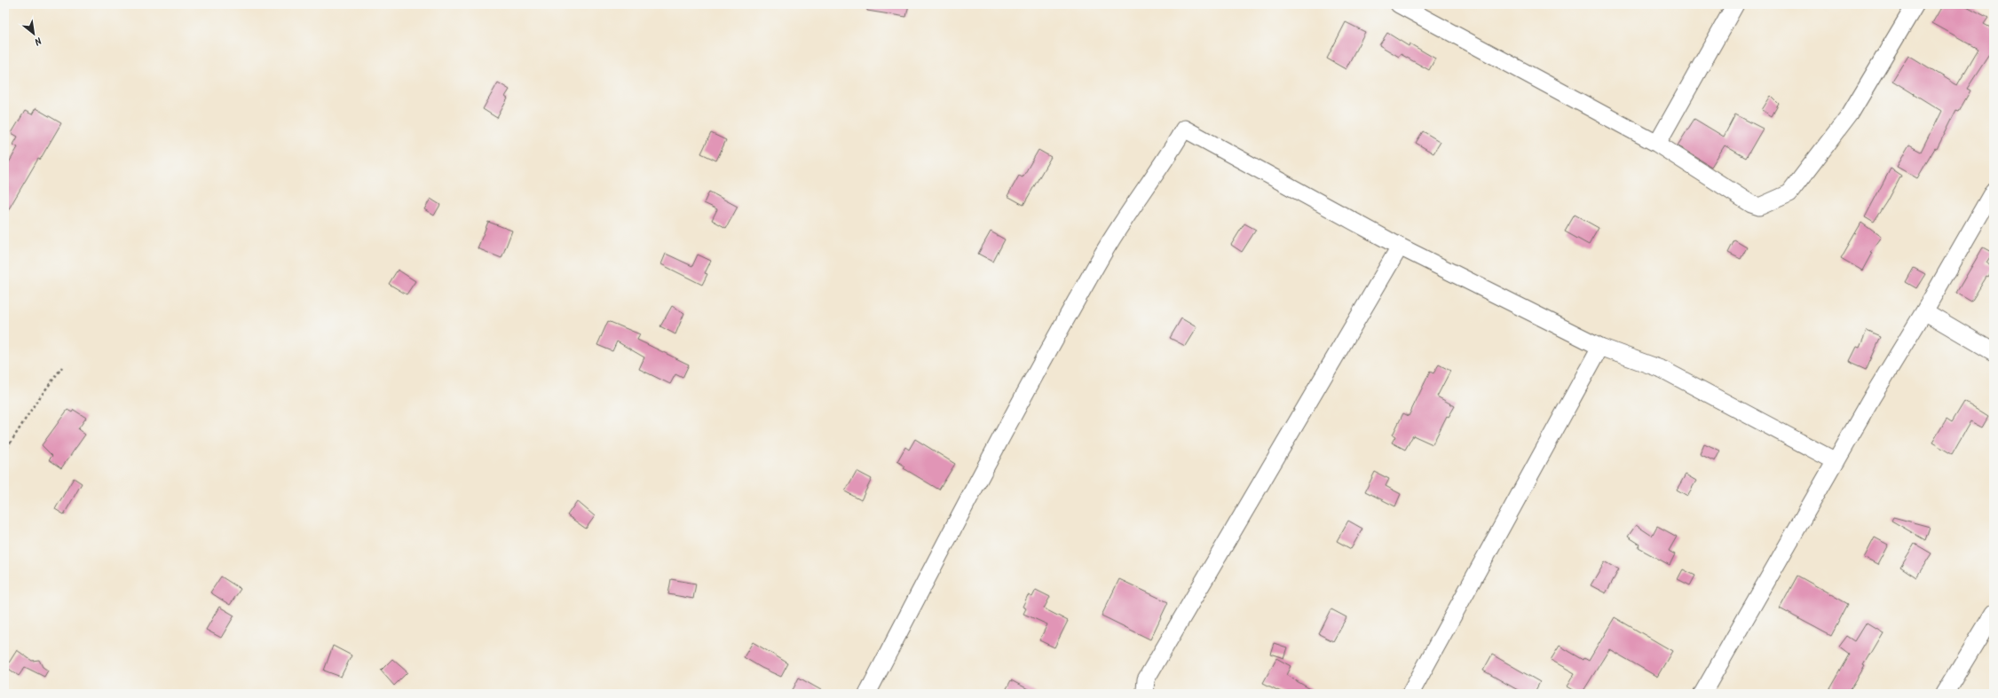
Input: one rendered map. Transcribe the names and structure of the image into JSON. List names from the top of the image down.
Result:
{
  "north": "bottom right"
}
